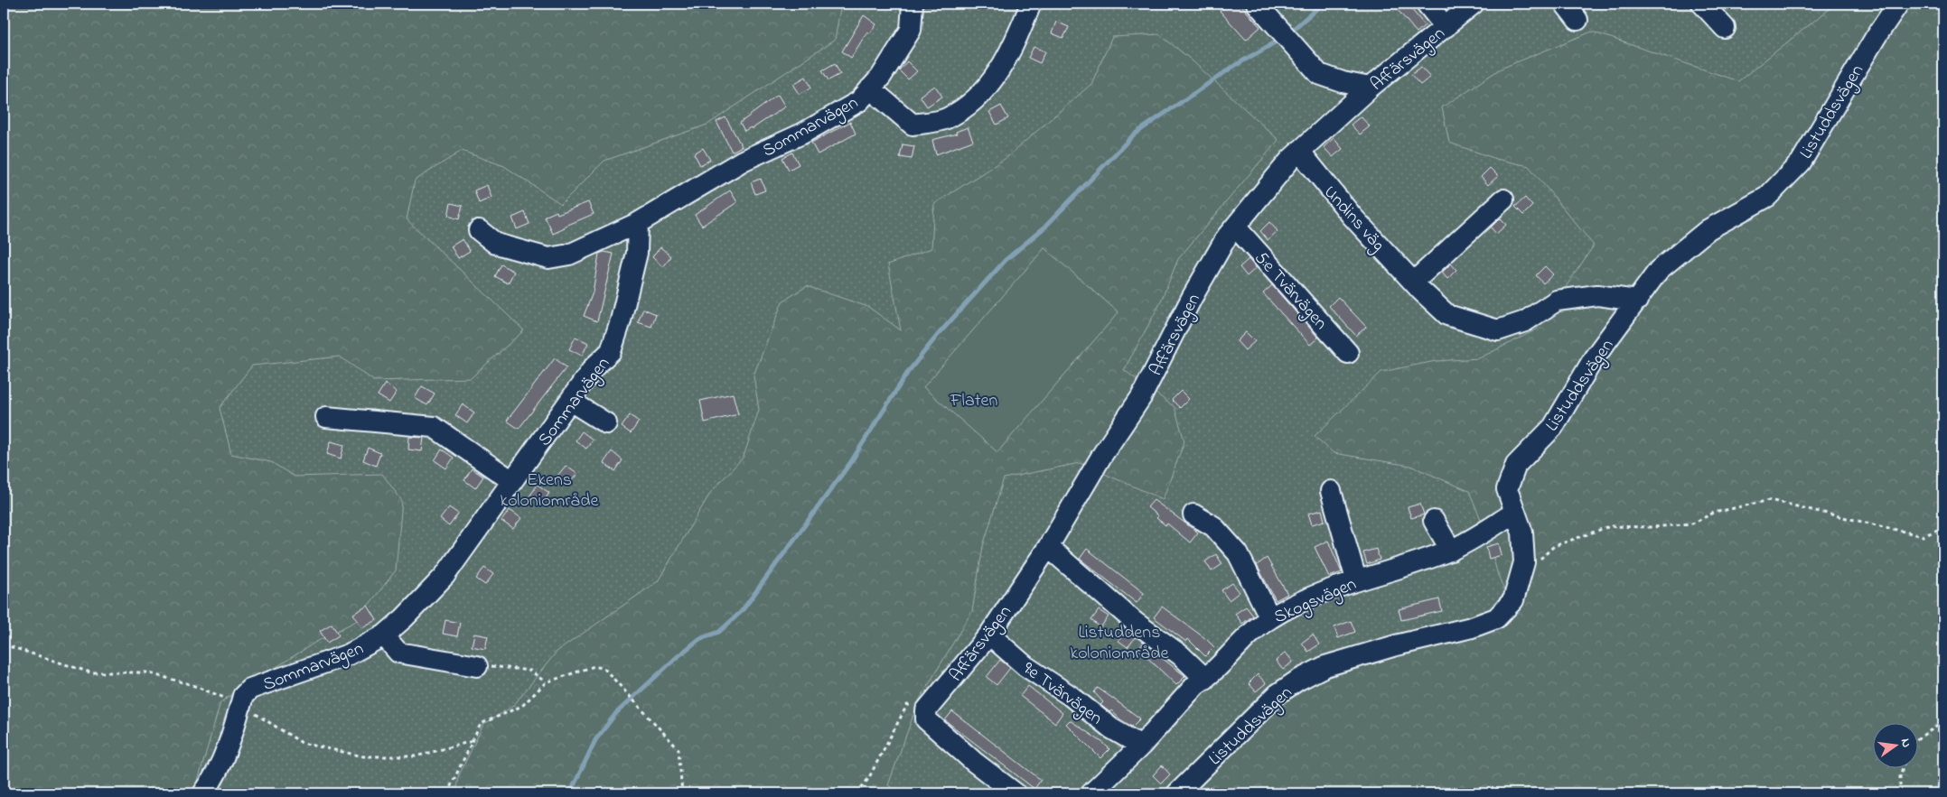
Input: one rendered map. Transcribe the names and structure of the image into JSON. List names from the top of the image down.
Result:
{
  "streets": {
    "street": [
      "Affärsvägen",
      "Listuddsvägen",
      "Sommarvägen",
      "Undins väg",
      "5:e Tvärvägen",
      "Skogsvägen",
      "9:e Tvärvägen"
    ]
  },
  "crossings": [
    ["Affärsvägen", "Undins väg"],
    ["Affärsvägen", "5:e Tvärvägen"],
    ["Affärsvägen", "9:e Tvärvägen"],
    ["Listuddsvägen", "Undins väg"],
    ["Listuddsvägen", "Skogsvägen"],
    ["Skogsvägen", "9:e Tvärvägen"]
  ],
  "parks": ["Flaten", "Ekens koloniområde", "Listuddens koloniområde"],
  "north": "right"
}
